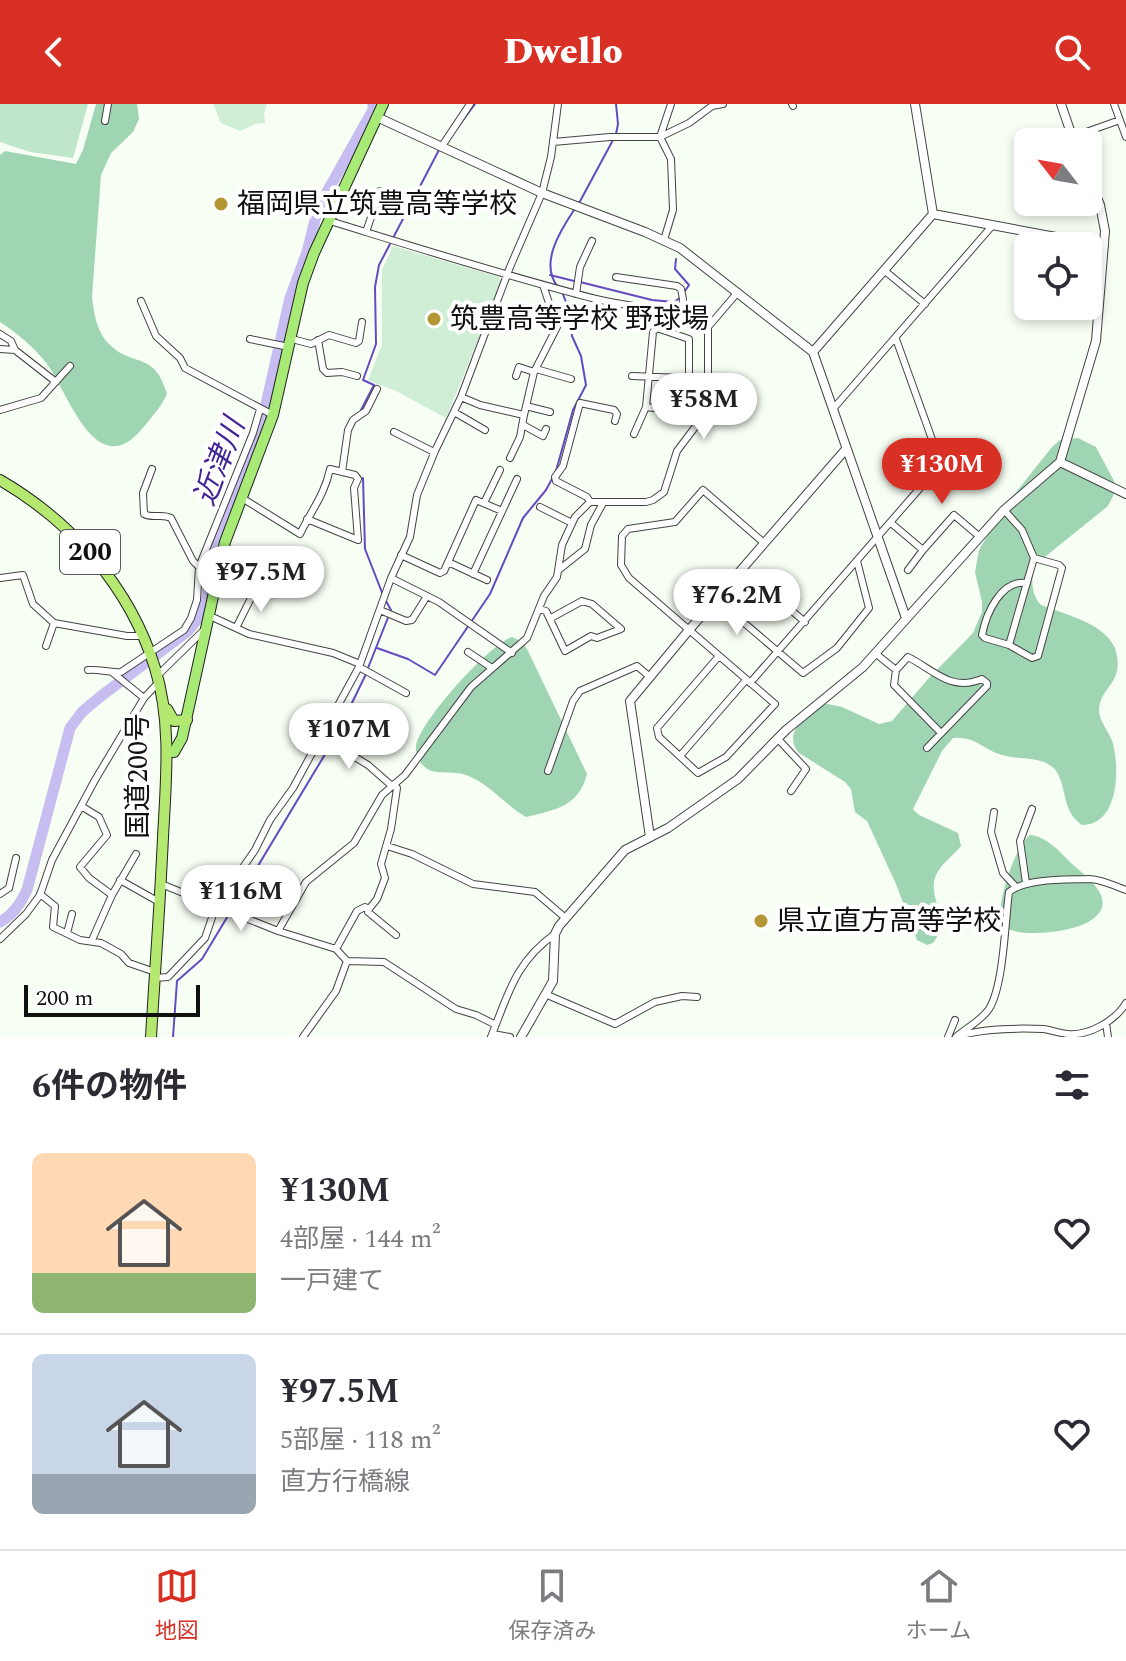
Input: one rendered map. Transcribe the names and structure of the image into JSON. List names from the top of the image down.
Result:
{
  "streets": {
    "highway": ["200", "国道200号"]
  },
  "water": ["近津川"],
  "places": ["福岡県立筑豊高等学校", "筑豊高等学校 野球場", "県立直方高等学校"],
  "scale_bar": "200 m",
  "north": "top left",
  "page": {
    "header": "Dwello",
    "price": [
      "¥58M",
      "¥130M",
      "¥97.5M",
      "¥76.2M",
      "¥107M",
      "¥116M"
    ],
    "scale": "200 m",
    "heading": "6件の物件",
    "list": [
      {
        "name": "¥130M",
        "note": "4部屋 · 144 m² · 一戸建て"
      },
      {
        "name": "¥97.5M",
        "note": "5部屋 · 118 m² · 直方行橋線"
      }
    ],
    "tabs": ["地図", "保存済み", "ホーム"]
  }
}
